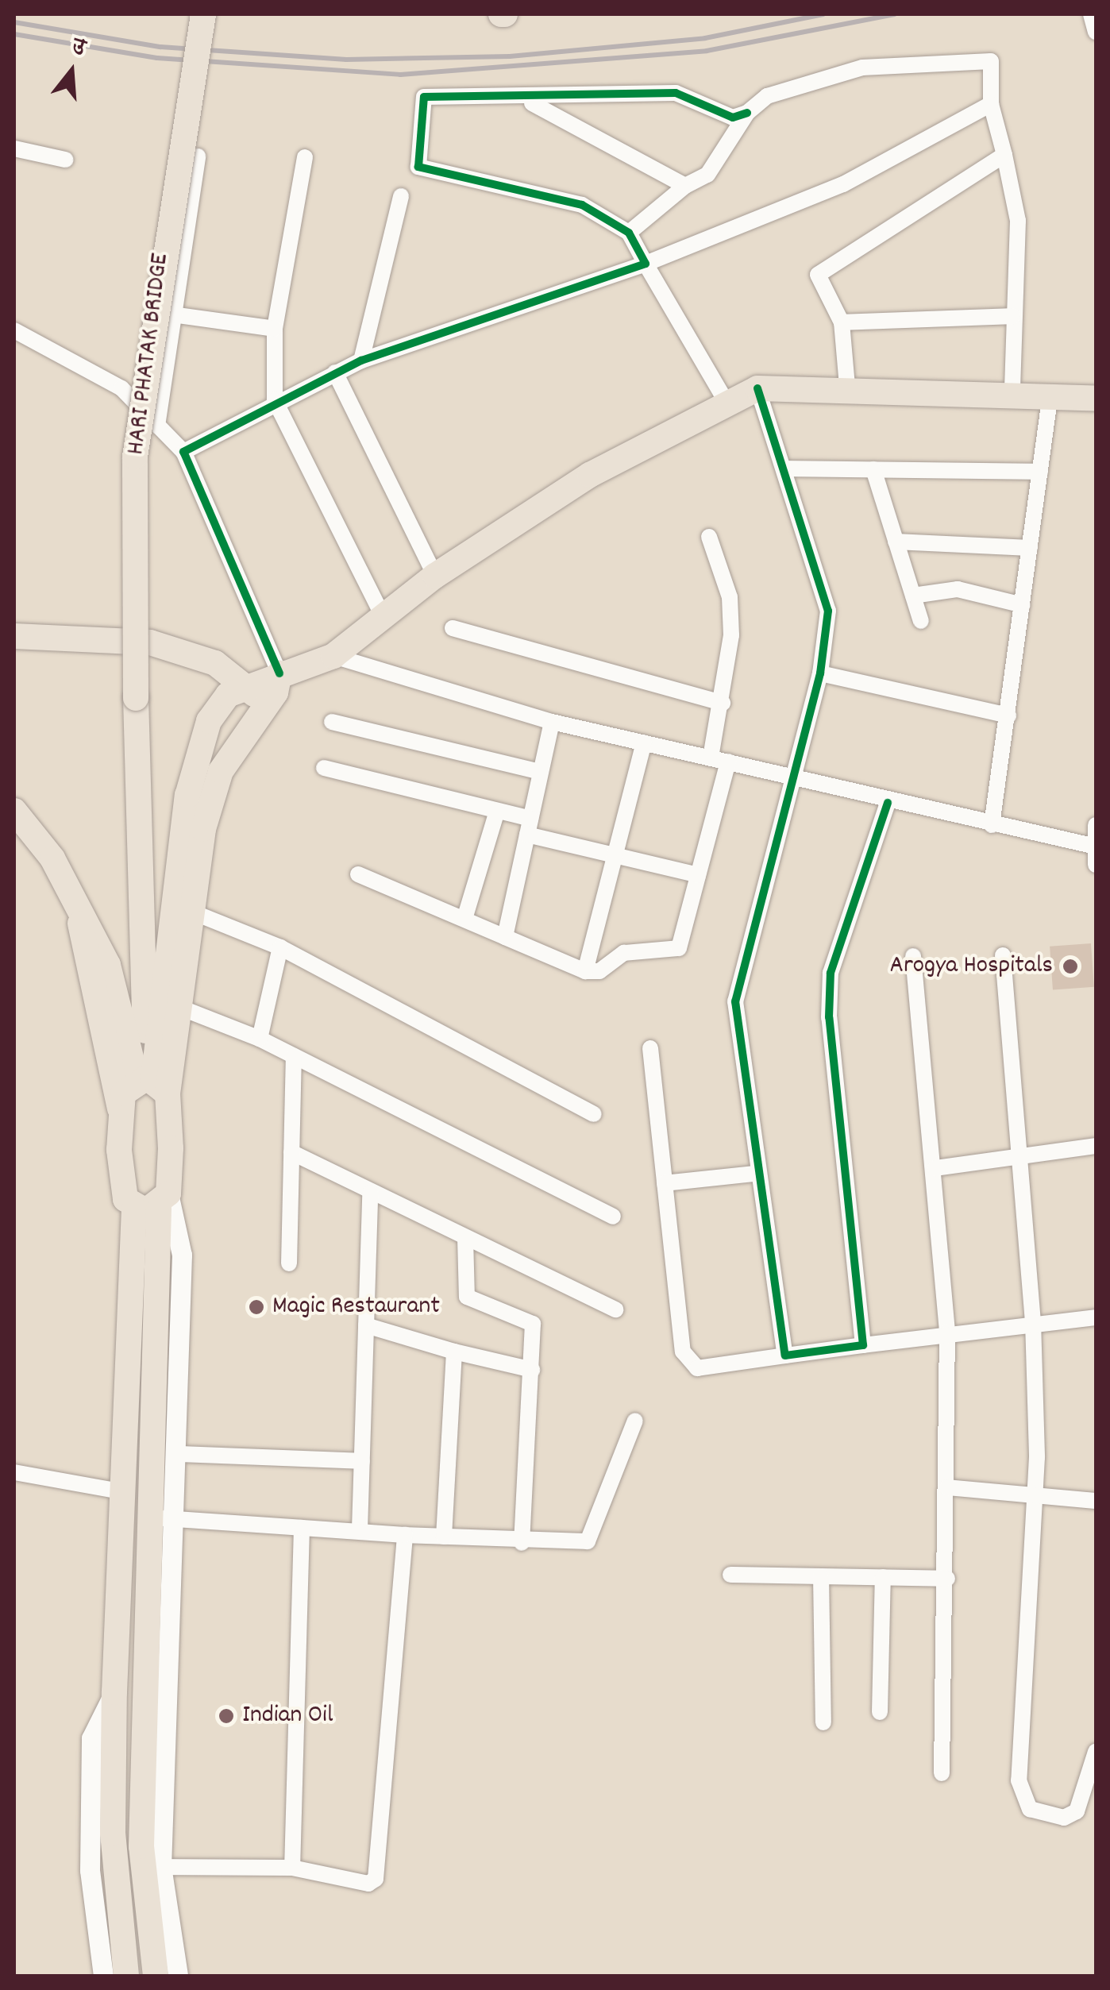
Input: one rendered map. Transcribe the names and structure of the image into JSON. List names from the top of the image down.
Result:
{
  "streets": {
    "main road": ["HARI PHATAK BRIDGE"]
  },
  "places": ["Arogya Hospitals", "Magic Restaurant", "Indian Oil"],
  "north": "top"
}
